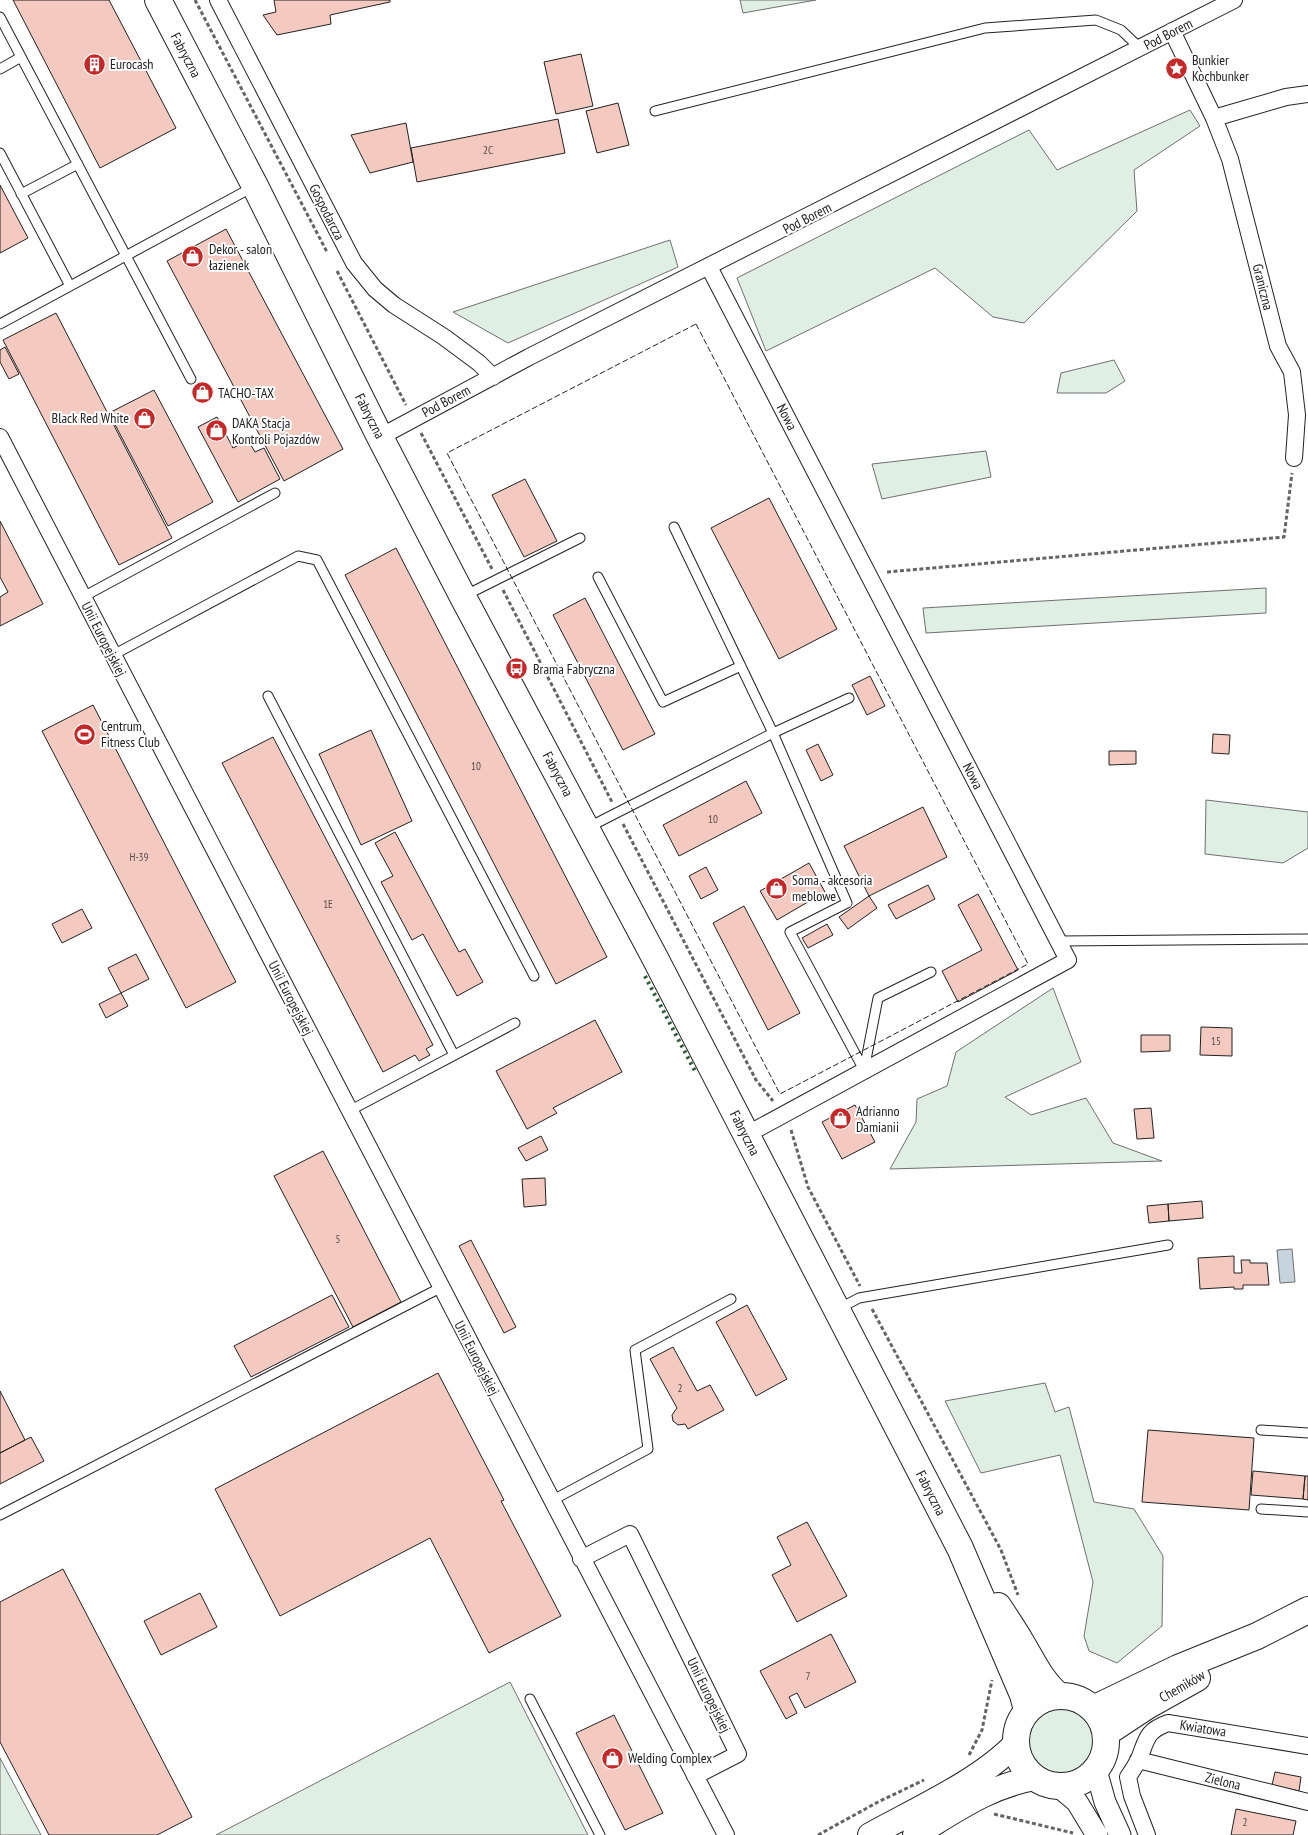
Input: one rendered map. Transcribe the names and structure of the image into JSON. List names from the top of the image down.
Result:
{
  "streets": {
    "main road": ["Fabryczna", "Chemików"],
    "street": [
      "Pod Borem",
      "Gospodarcza",
      "Graniczna",
      "Nowa",
      "Unii Europejskiej",
      "Kwiatowa",
      "Zielona"
    ]
  },
  "crossings": [
    ["Pod Borem", "Fabryczna"],
    ["Pod Borem", "Gospodarcza"],
    ["Pod Borem", "Graniczna"],
    ["Pod Borem", "Nowa"],
    ["Fabryczna", "Nowa"],
    ["Fabryczna", "Chemików"],
    ["Kwiatowa", "Zielona"]
  ],
  "places": {
    "building": ["Eurocash"],
    "place": ["Bunkier Kochbunker"],
    "shop": [
      "Dekor - salon łazienek",
      "TACHO-TAX",
      "Black Red White",
      "DAKA Stacja Kontroli Pojazdów",
      "Soma - akcesoria meblowe",
      "Adrianno Damianii",
      "Welding Complex"
    ],
    "bus stop": ["Brama Fabryczna"],
    "sports": ["Centrum Fitness Club"]
  },
  "house_numbers": [
    "2C",
    "10",
    "10",
    "H-39",
    "1E",
    "15",
    "5",
    "2",
    "7",
    "2"
  ]
}
